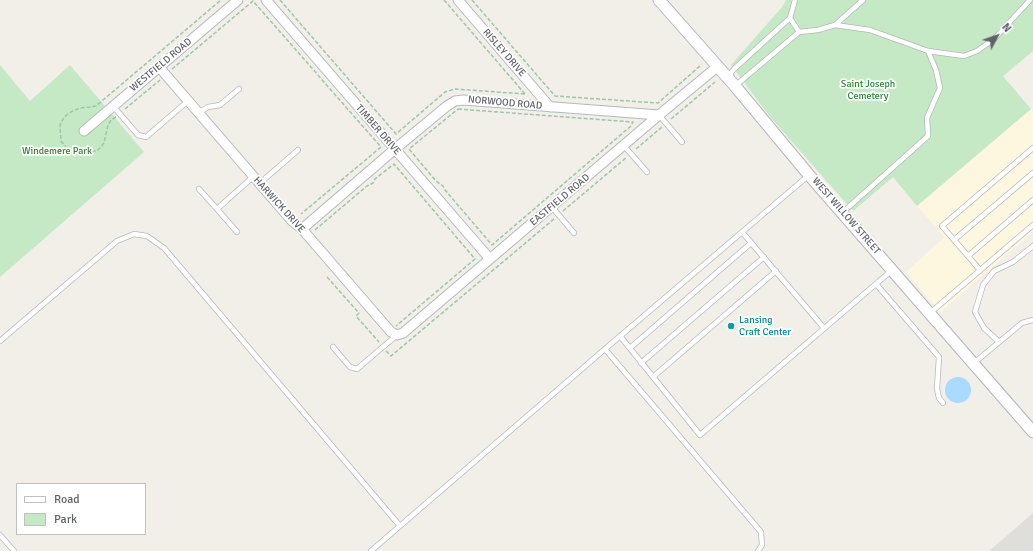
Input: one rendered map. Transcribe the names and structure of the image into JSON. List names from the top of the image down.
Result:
{
  "streets": {
    "street": [
      "RISLEY DRIVE",
      "WESTFIELD ROAD",
      "NORWOOD ROAD",
      "TIMBER DRIVE",
      "EASTFIELD ROAD",
      "HARWICK DRIVE",
      "WEST WILLOW STREET"
    ]
  },
  "crossings": [
    ["RISLEY DRIVE", "NORWOOD ROAD"],
    ["WESTFIELD ROAD", "HARWICK DRIVE"],
    ["NORWOOD ROAD", "TIMBER DRIVE"],
    ["NORWOOD ROAD", "EASTFIELD ROAD"],
    ["NORWOOD ROAD", "HARWICK DRIVE"],
    ["TIMBER DRIVE", "EASTFIELD ROAD"],
    ["EASTFIELD ROAD", "HARWICK DRIVE"],
    ["EASTFIELD ROAD", "WEST WILLOW STREET"]
  ],
  "parks": ["Saint Joseph Cemetery", "Windemere Park"],
  "places": ["Lansing Craft Center"],
  "legend": ["Road", "Park"],
  "north": "top right"
}
